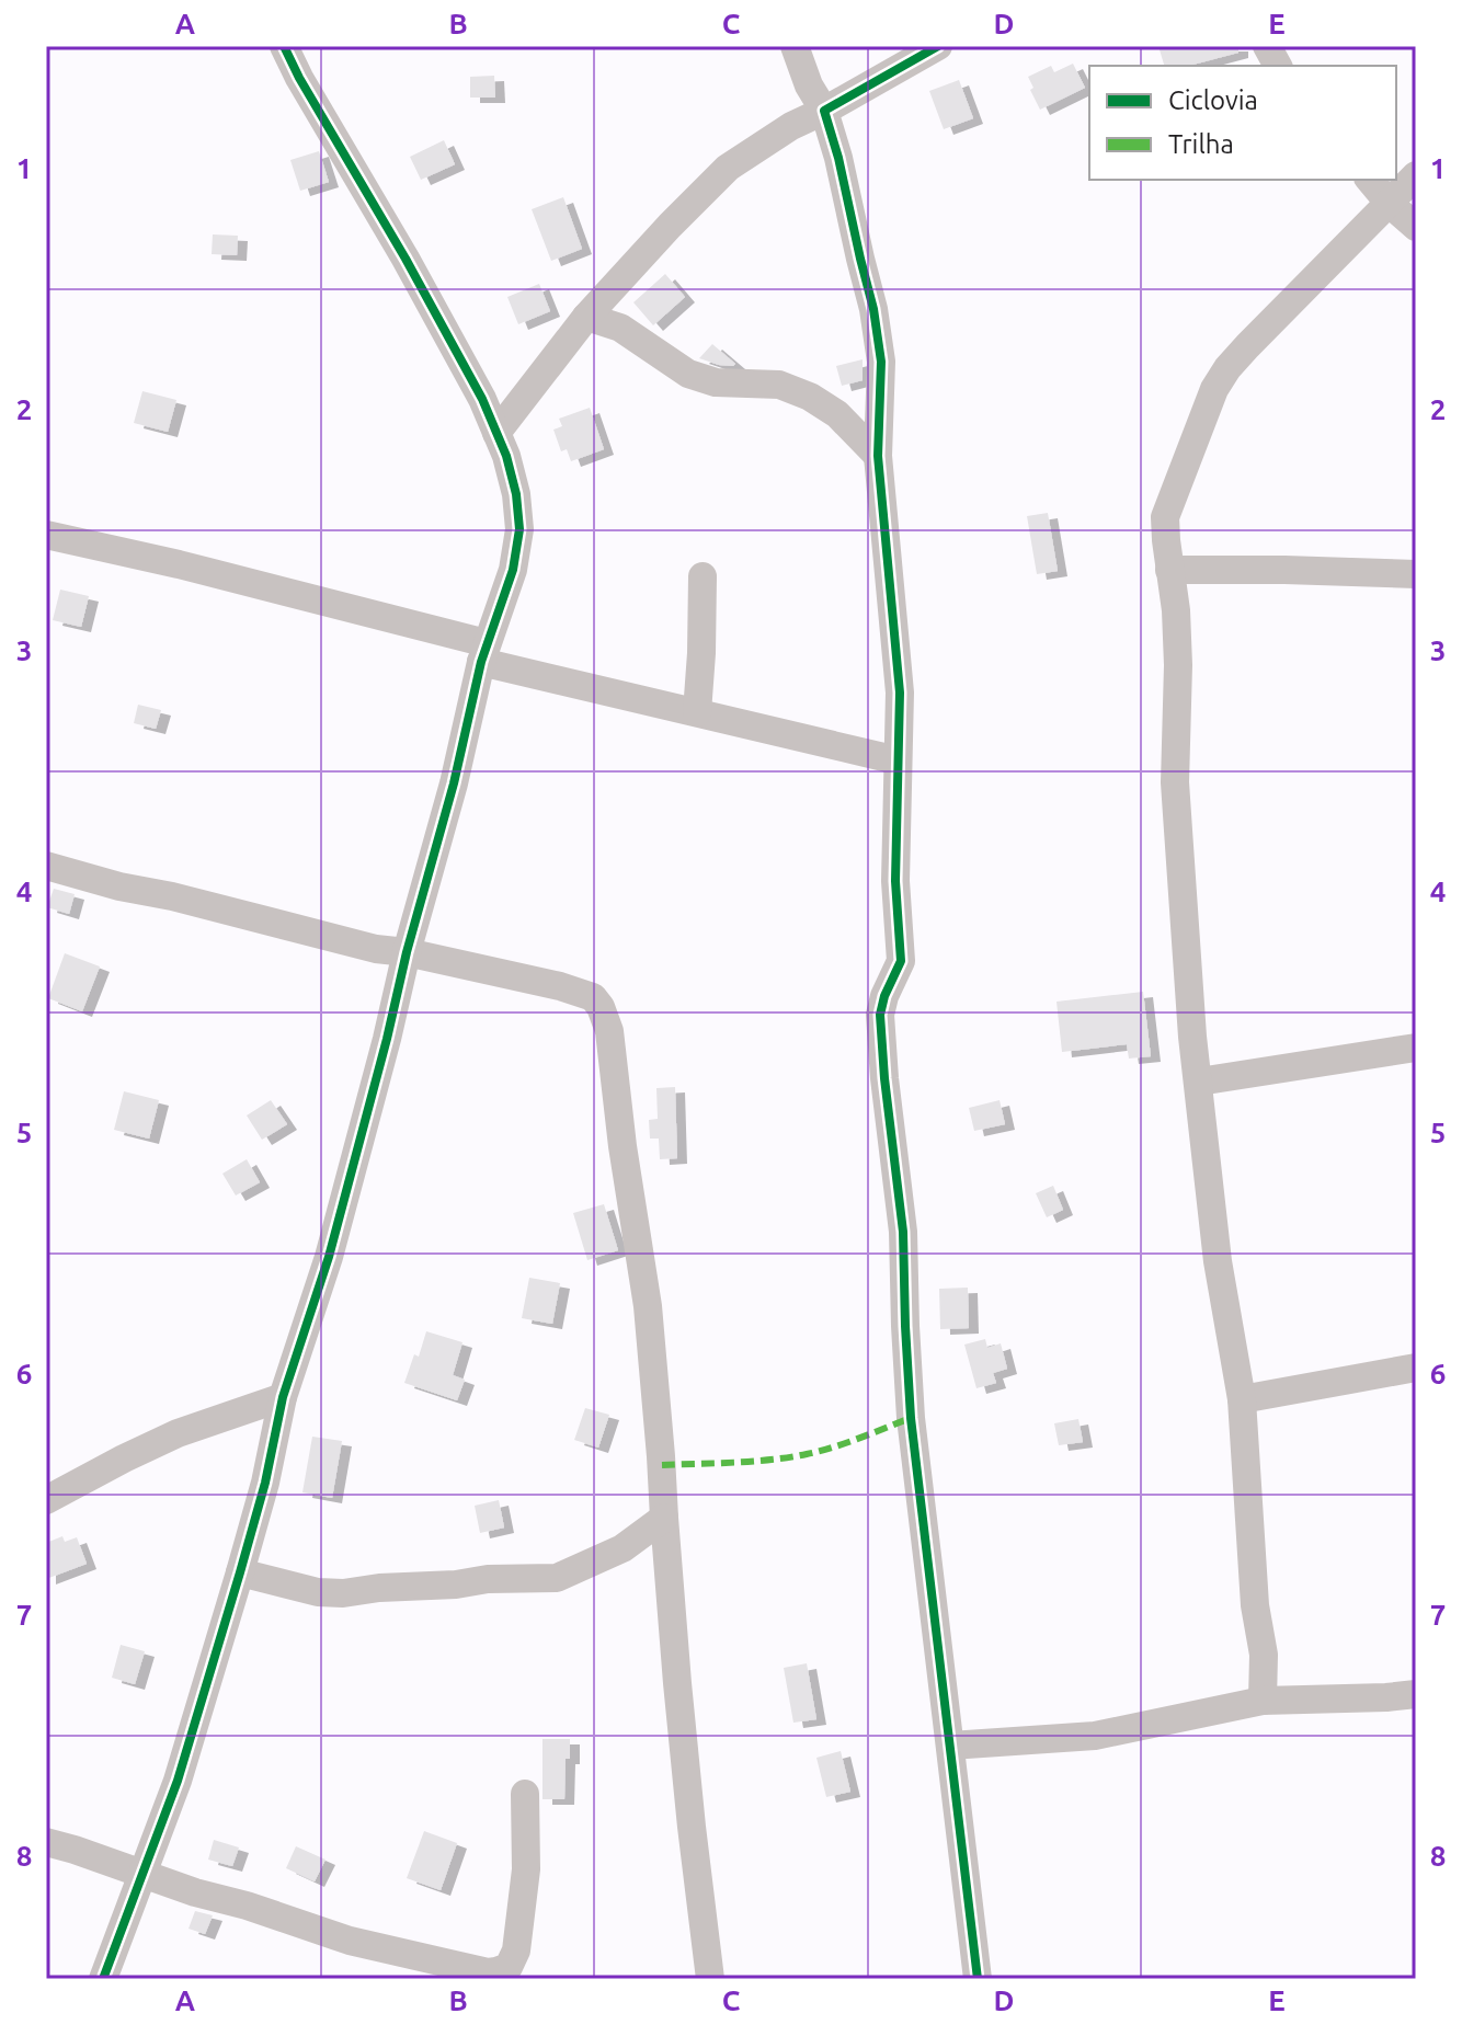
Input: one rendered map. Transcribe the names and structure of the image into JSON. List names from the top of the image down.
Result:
{
  "legend": ["Ciclovia", "Trilha"],
  "grid": {
    "columns": [
      "A",
      "B",
      "C",
      "D",
      "E"
    ],
    "rows": [
      "1",
      "2",
      "3",
      "4",
      "5",
      "6",
      "7",
      "8"
    ]
  }
}
